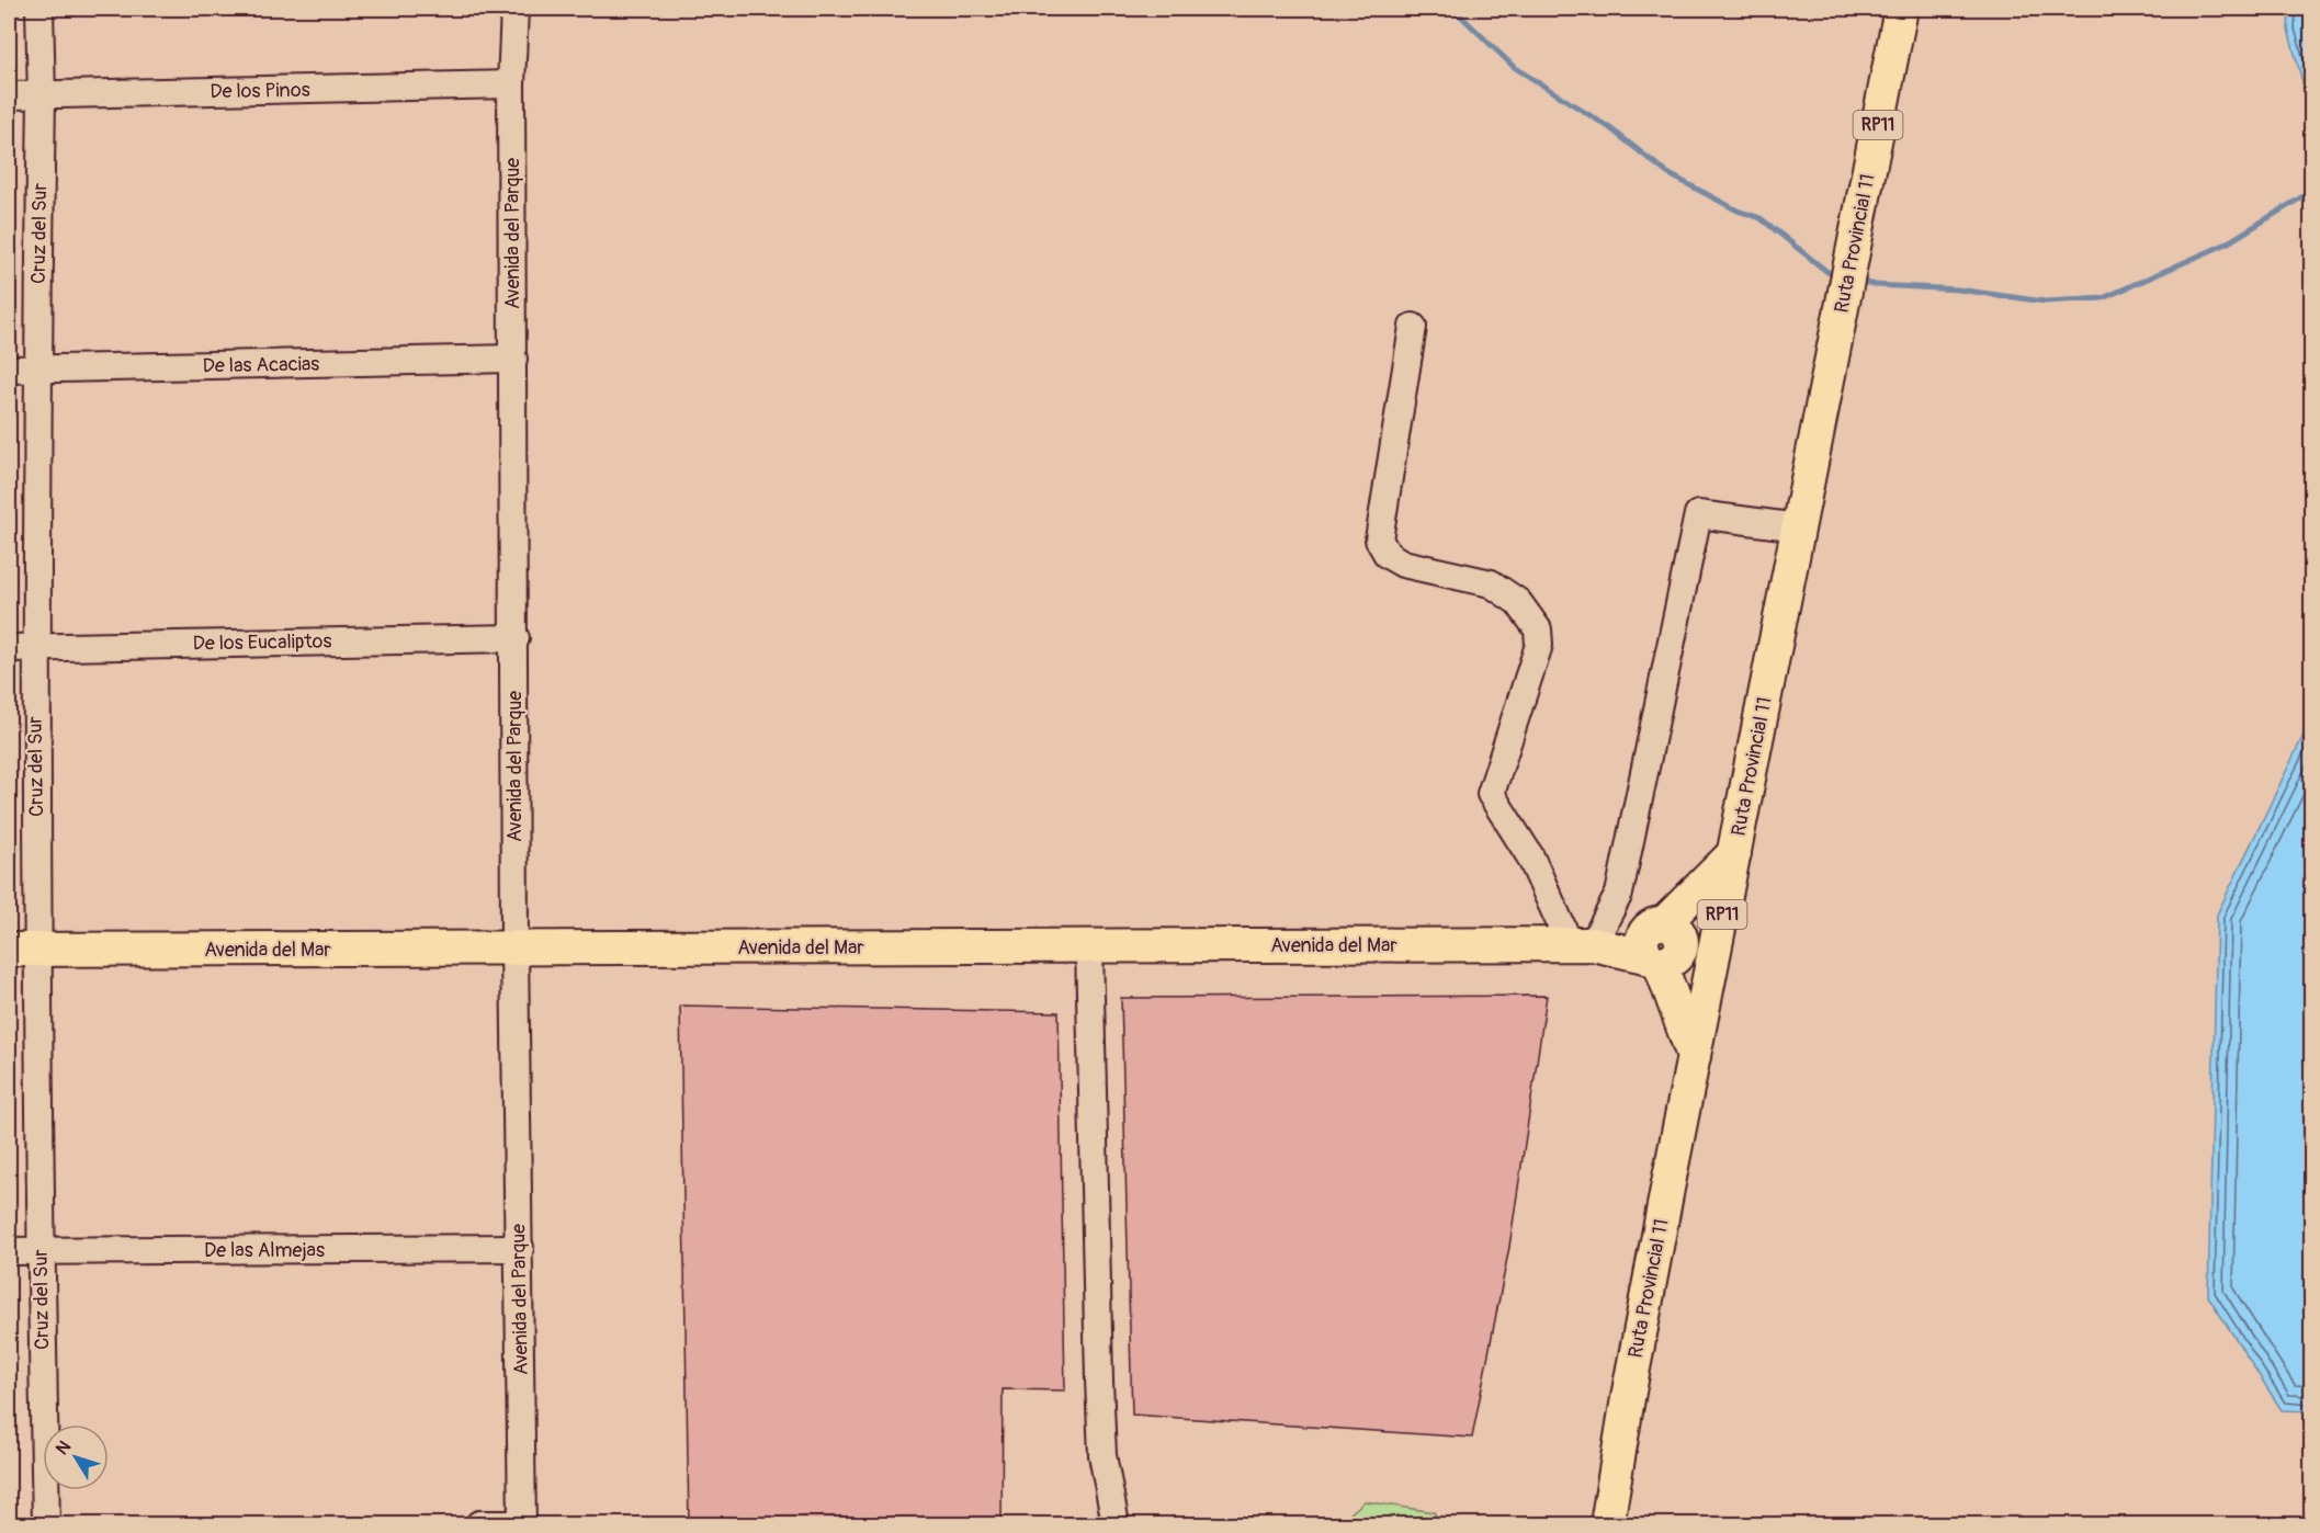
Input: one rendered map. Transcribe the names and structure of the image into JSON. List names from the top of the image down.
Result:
{
  "streets": {
    "main road": ["RP11", "Ruta Provincial 11", "Avenida del Mar"],
    "street": [
      "De los Pinos",
      "Cruz del Sur",
      "Avenida del Parque",
      "De las Acacias",
      "De los Eucaliptos",
      "De las Almejas"
    ]
  },
  "crossings": [
    ["De los Pinos", "Cruz del Sur"],
    ["De los Pinos", "Avenida del Parque"],
    ["Cruz del Sur", "De las Acacias"],
    ["Cruz del Sur", "De los Eucaliptos"],
    ["Cruz del Sur", "Avenida del Mar"],
    ["Cruz del Sur", "De las Almejas"],
    ["Avenida del Parque", "De las Acacias"],
    ["Avenida del Parque", "De los Eucaliptos"],
    ["Avenida del Parque", "Avenida del Mar"],
    ["Avenida del Parque", "De las Almejas"],
    ["Ruta Provincial 11", "Avenida del Mar"]
  ],
  "north": "top left"
}
